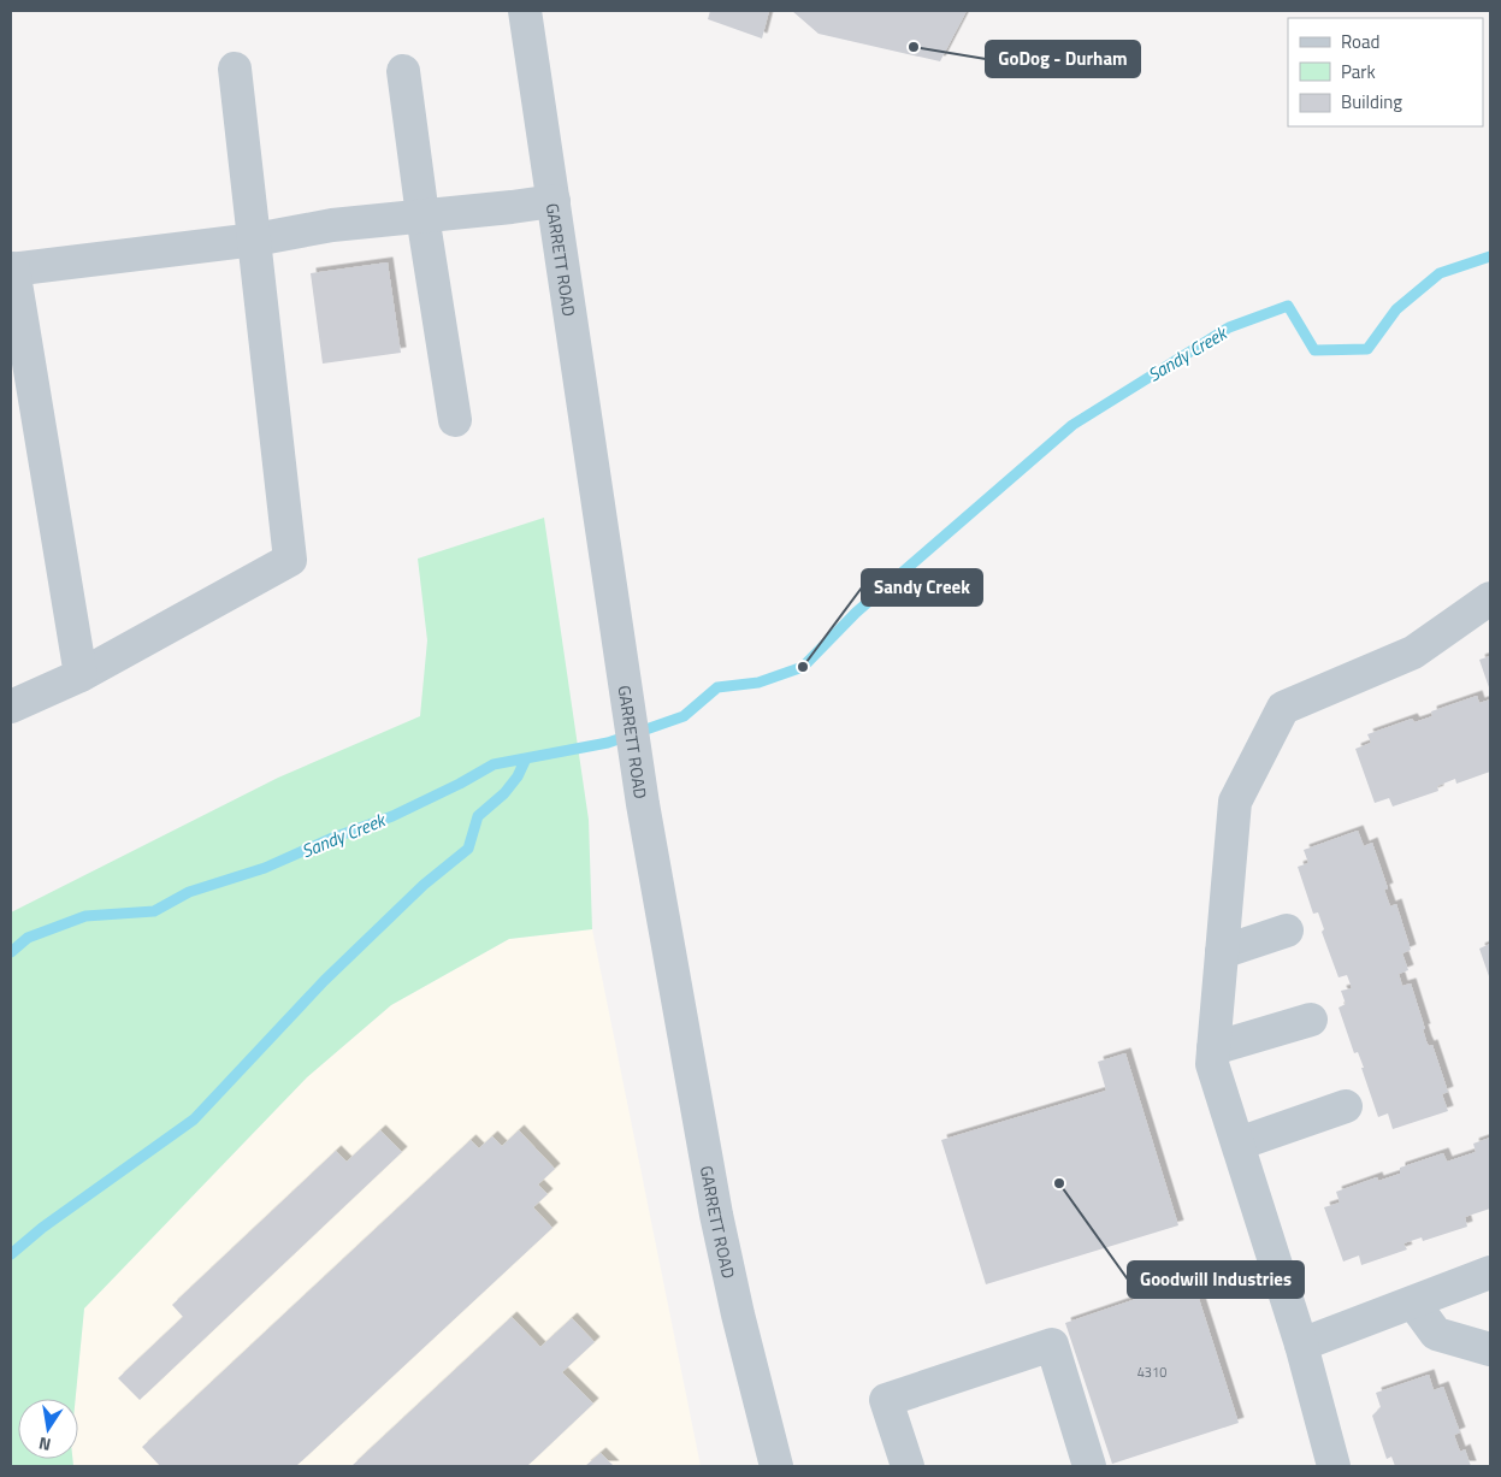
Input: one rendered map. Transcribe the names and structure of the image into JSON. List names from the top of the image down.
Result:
{
  "streets": {
    "street": ["GARRETT ROAD"]
  },
  "water": ["Sandy Creek"],
  "places": ["GoDog - Durham", "Sandy Creek", "Goodwill Industries"],
  "house_numbers": ["4310"],
  "legend": ["Road", "Park", "Building"],
  "north": "bottom"
}
